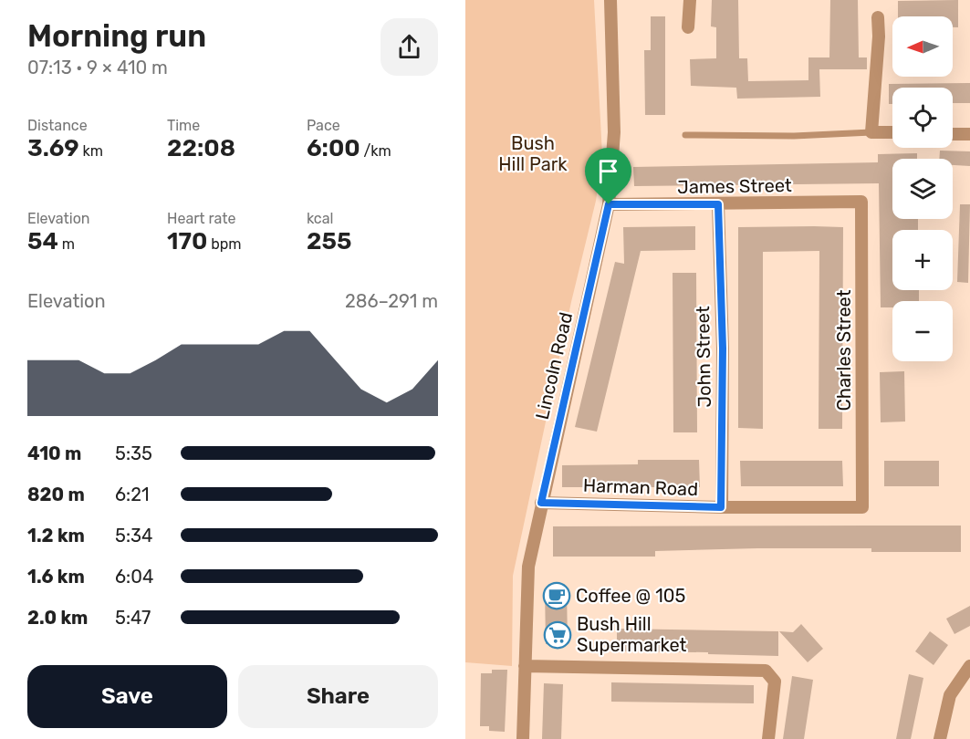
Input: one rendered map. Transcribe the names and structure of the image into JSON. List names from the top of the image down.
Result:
{
  "streets": {
    "street": [
      "James Street",
      "Charles Street",
      "John Street",
      "Lincoln Road",
      "Harman Road"
    ]
  },
  "crossings": [
    ["James Street", "Charles Street"],
    ["James Street", "John Street"],
    ["James Street", "Lincoln Road"],
    ["Charles Street", "Harman Road"],
    ["John Street", "Harman Road"],
    ["Lincoln Road", "Harman Road"]
  ],
  "parks": ["Bush Hill Park"],
  "places": {
    "cafe": ["Coffee @ 105"],
    "supermarket": ["Bush Hill Supermarket"]
  },
  "north": "left",
  "page": {
    "heading": ["Morning run", "07:13 · 9 × 410 m"],
    "map_buttons": ["+", "−"],
    "stats": [
      ["Distance", "3.69 km"],
      ["Time", "22:08"],
      ["Pace", "6:00 /km"],
      ["Elevation", "54 m"],
      ["Heart rate", "170 bpm"],
      ["kcal", "255"]
    ],
    "chart": ["Elevation", "286–291 m"],
    "list": [
      {
        "name": "410 m",
        "note": "5:35"
      },
      {
        "name": "820 m",
        "note": "6:21"
      },
      {
        "name": "1.2 km",
        "note": "5:34"
      },
      {
        "name": "1.6 km",
        "note": "6:04"
      },
      {
        "name": "2.0 km",
        "note": "5:47"
      }
    ],
    "buttons": ["Save", "Share"]
  }
}
